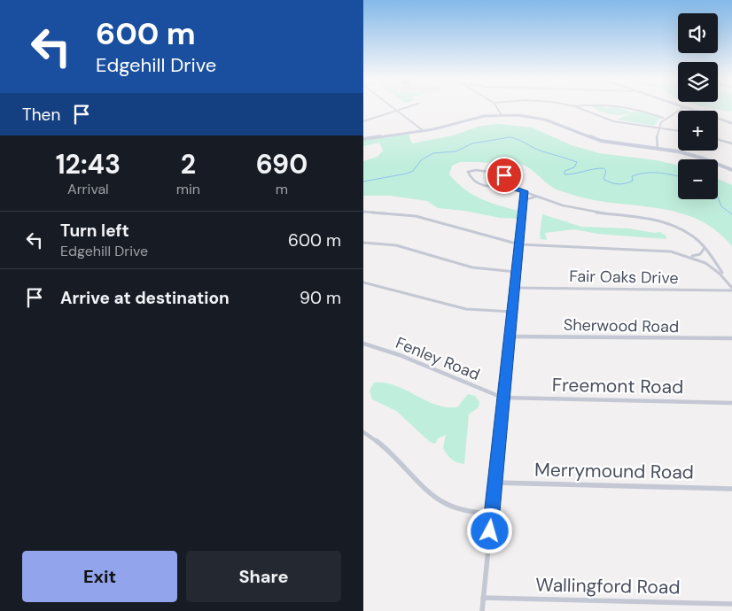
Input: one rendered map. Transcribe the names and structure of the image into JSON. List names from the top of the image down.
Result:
{
  "streets": {
    "street": [
      "Fair Oaks Drive",
      "Sherwood Road",
      "Fenley Road",
      "Freemont Road",
      "Merrymound Road",
      "Wallingford Road"
    ]
  },
  "crossings": [
    ["Fenley Road", "Freemont Road"]
  ],
  "page": {
    "turn": ["600 m", "Edgehill Drive"],
    "map_buttons": ["+", "−"],
    "then": "Then",
    "eta": [
      "12:43",
      "Arrival",
      "2",
      "min",
      "690",
      "m"
    ],
    "list": [
      {
        "name": "Turn left",
        "note": "Edgehill Drive",
        "value": "600 m"
      },
      {
        "name": "Arrive at destination",
        "value": "90 m"
      }
    ],
    "buttons": ["Exit", "Share"]
  }
}
